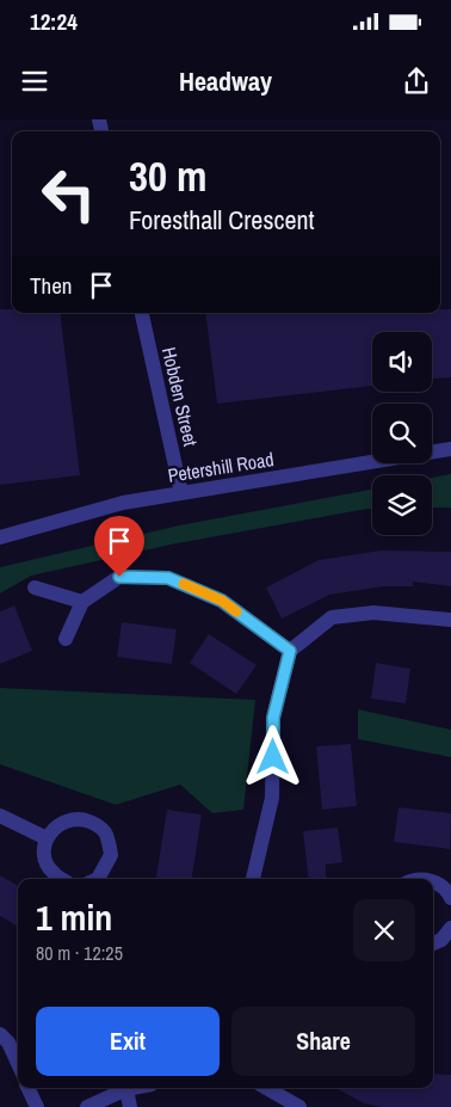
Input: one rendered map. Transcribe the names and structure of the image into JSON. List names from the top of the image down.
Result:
{
  "streets": {
    "street": ["Hobden Street", "Petershill Road"]
  },
  "crossings": [
    ["Hobden Street", "Petershill Road"]
  ],
  "page": {
    "status": "12:24",
    "header": "Headway",
    "turn": ["30 m", "Foresthall Crescent"],
    "then": "Then",
    "heading": ["1 min", "80 m · 12:25"],
    "buttons": ["Exit", "Share"]
  }
}
